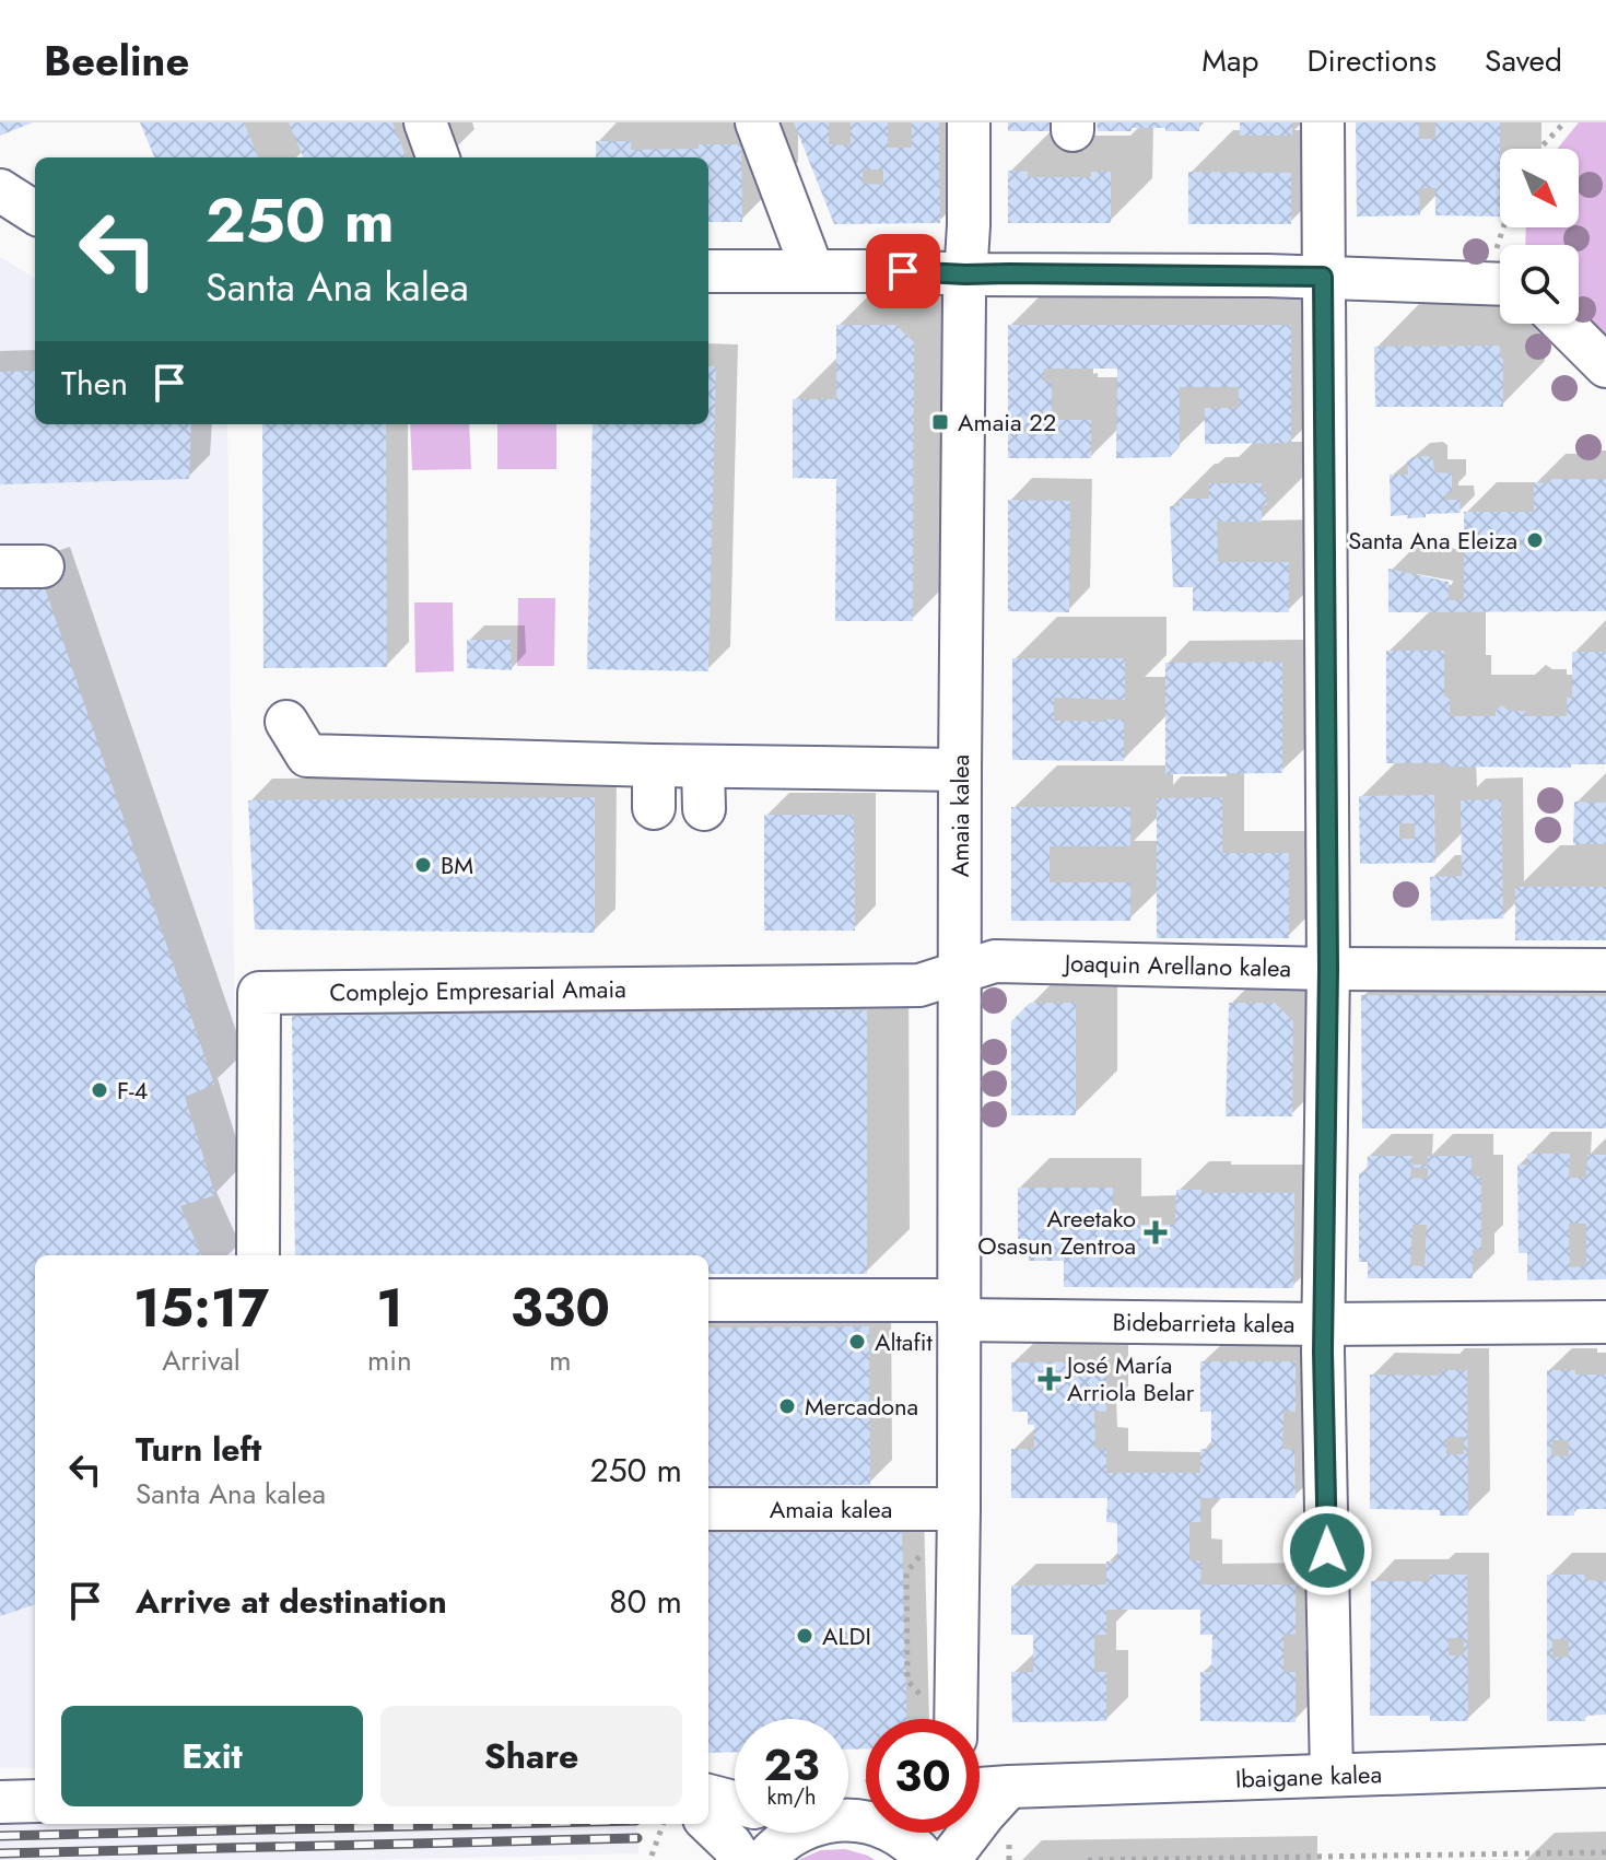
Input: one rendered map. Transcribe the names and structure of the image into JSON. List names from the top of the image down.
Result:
{
  "streets": {
    "street": [
      "Amaia kalea",
      "Joaquin Arellano kalea",
      "Complejo Empresarial Amaia",
      "Bidebarrieta kalea",
      "Ibaigane kalea"
    ]
  },
  "crossings": [
    ["Amaia kalea", "Joaquin Arellano kalea"],
    ["Amaia kalea", "Complejo Empresarial Amaia"],
    ["Amaia kalea", "Bidebarrieta kalea"],
    ["Joaquin Arellano kalea", "Complejo Empresarial Amaia"]
  ],
  "places": {
    "transit": ["Amaia 22"],
    "other": [
      "Santa Ana Eleiza",
      "BM",
      "F-4",
      "Altafit",
      "Mercadona",
      "ALDI"
    ],
    "health": ["Areetako Osasun Zentroa", "José María Arriola Belar"]
  },
  "north": "bottom right",
  "page": {
    "header": "Beeline",
    "nav": ["Map", "Directions", "Saved"],
    "turn": ["250 m", "Santa Ana kalea"],
    "then": "Then",
    "eta": [
      "15:17",
      "Arrival",
      "1",
      "min",
      "330",
      "m"
    ],
    "list": [
      {
        "name": "Turn left",
        "note": "Santa Ana kalea",
        "value": "250 m"
      },
      {
        "name": "Arrive at destination",
        "value": "80 m"
      }
    ],
    "buttons": ["Exit", "Share"],
    "speed": "23 km/h",
    "limit": "30"
  }
}
